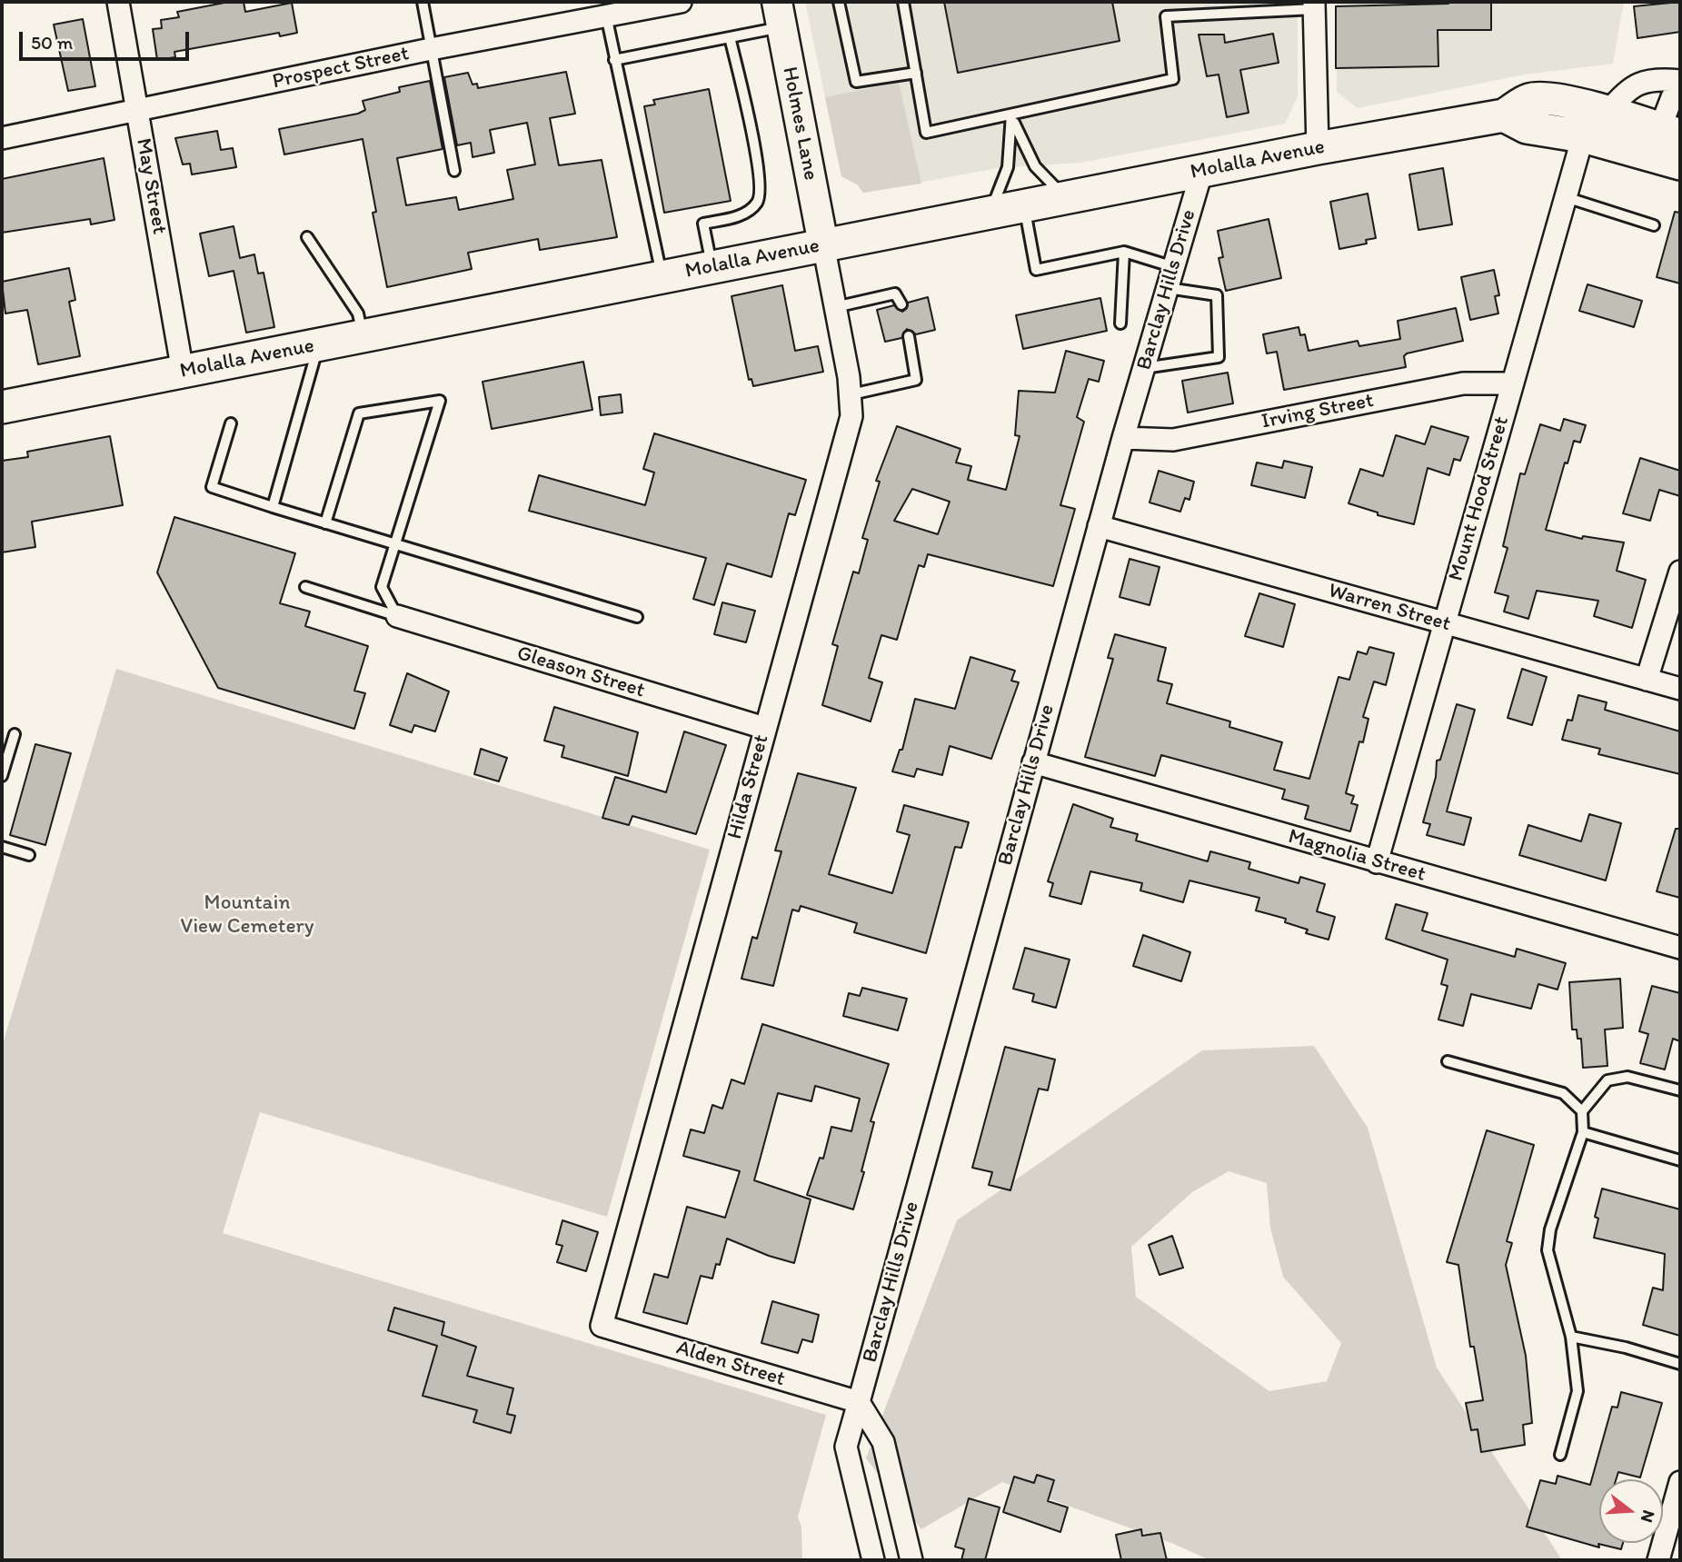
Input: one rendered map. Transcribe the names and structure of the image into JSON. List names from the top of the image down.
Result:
{
  "streets": {
    "main road": ["Molalla Avenue"],
    "street": [
      "Prospect Street",
      "Holmes Lane",
      "May Street",
      "Barclay Hills Drive",
      "Irving Street",
      "Mount Hood Street",
      "Warren Street",
      "Gleason Street",
      "Hilda Street",
      "Magnolia Street",
      "Alden Street"
    ]
  },
  "crossings": [
    ["Prospect Street", "May Street"],
    ["Holmes Lane", "Molalla Avenue"],
    ["Holmes Lane", "Hilda Street"],
    ["Molalla Avenue", "May Street"],
    ["Molalla Avenue", "Barclay Hills Drive"],
    ["Molalla Avenue", "Hilda Street"],
    ["Barclay Hills Drive", "Irving Street"],
    ["Barclay Hills Drive", "Warren Street"],
    ["Barclay Hills Drive", "Magnolia Street"],
    ["Barclay Hills Drive", "Alden Street"],
    ["Irving Street", "Mount Hood Street"],
    ["Mount Hood Street", "Warren Street"],
    ["Mount Hood Street", "Magnolia Street"],
    ["Gleason Street", "Hilda Street"],
    ["Hilda Street", "Alden Street"]
  ],
  "parks": ["Mountain View Cemetery"],
  "scale_bar": "50 m",
  "north": "right"
}
